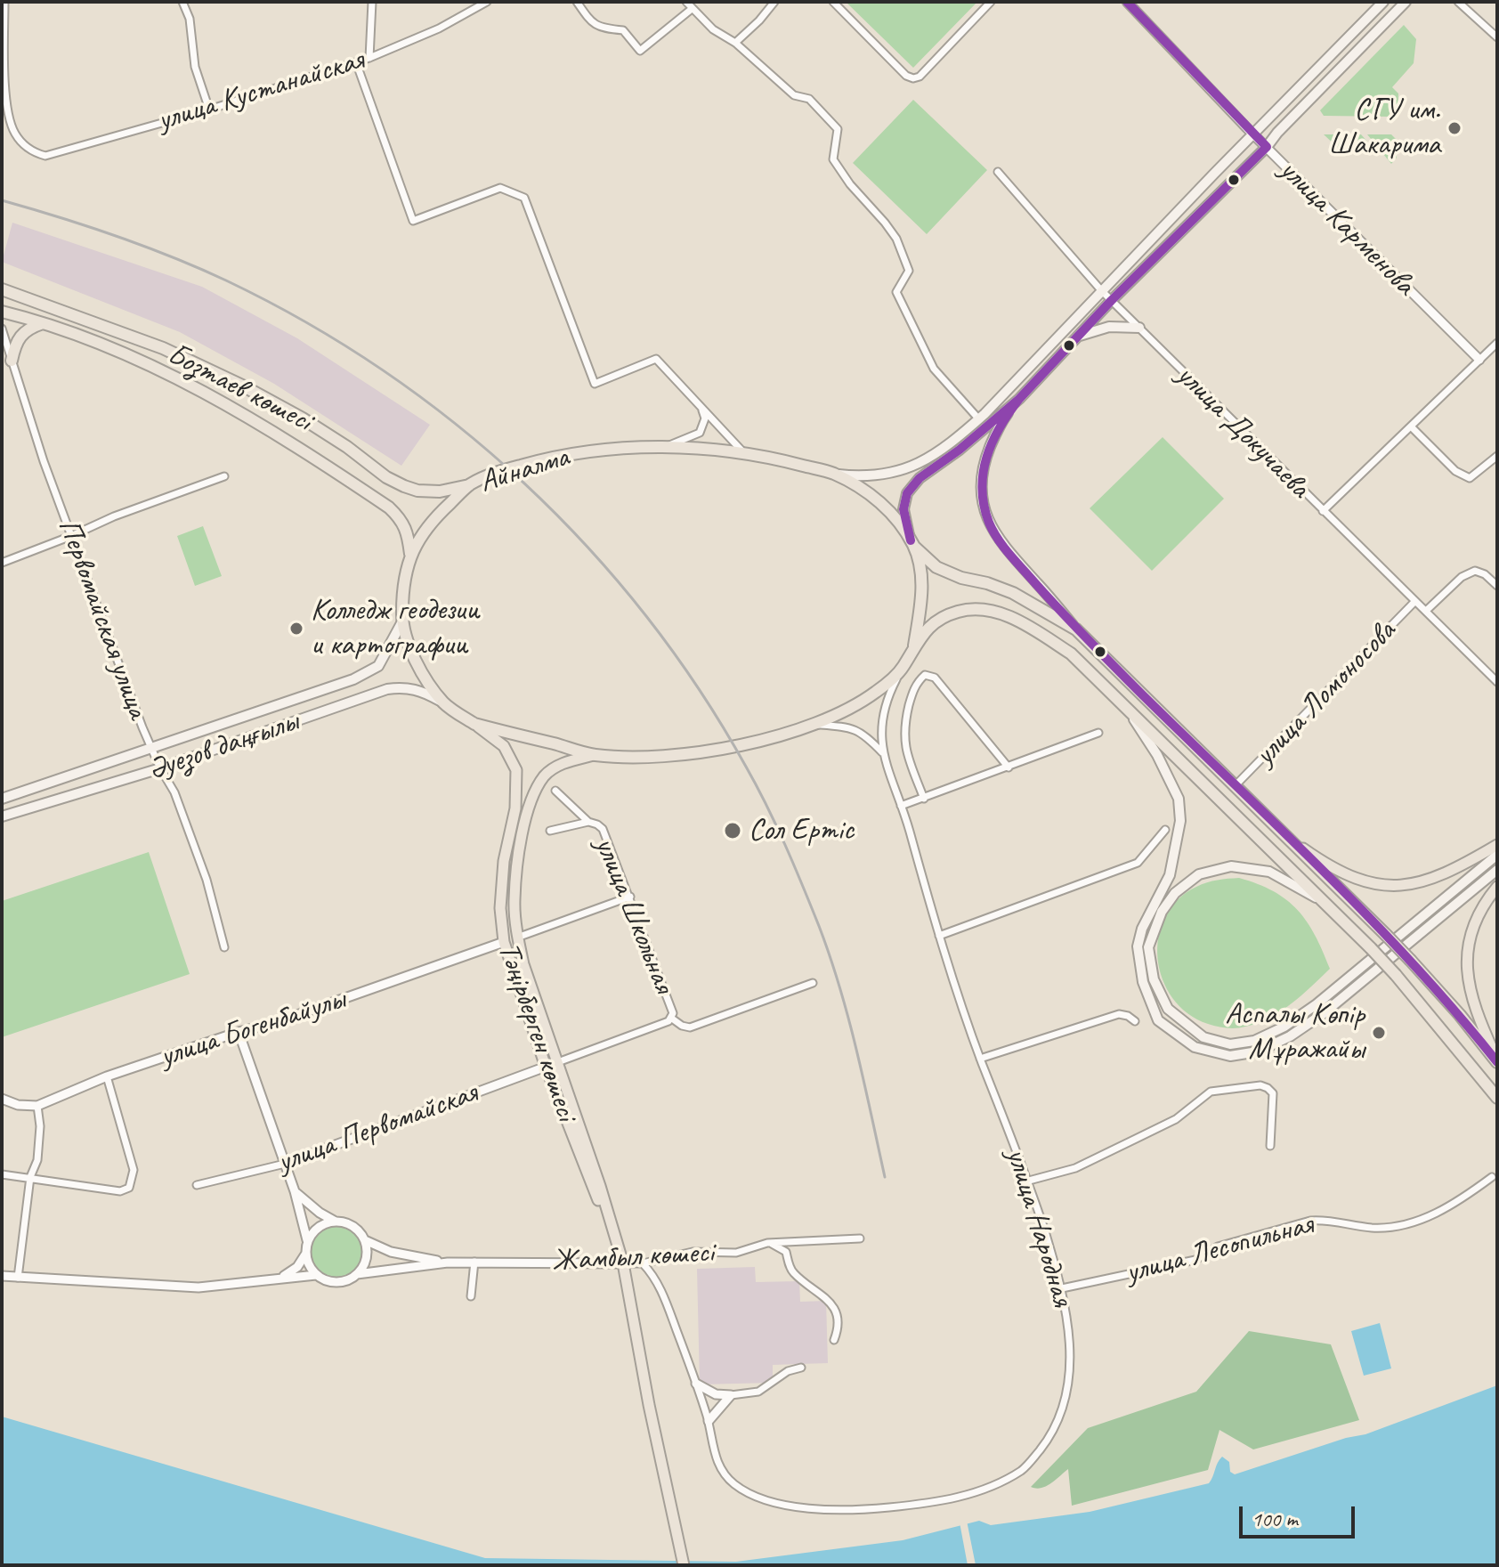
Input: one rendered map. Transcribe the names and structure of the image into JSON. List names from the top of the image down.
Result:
{
  "streets": {
    "highway": ["Бозтаев көшесі", "Айналма"],
    "main road": ["Әуезов даңғылы", "Тәңірберген көшесі"],
    "street": [
      "улица Кустанайская",
      "улица Карменова",
      "улица Докучаева",
      "Первомайская улица",
      "улица Ломоносова",
      "улица Школьная",
      "улица Богенбайулы",
      "улица Первомайская",
      "улица Народная",
      "улица Лесопильная",
      "Жамбыл көшесі"
    ]
  },
  "crossings": [
    ["Бозтаев көшесі", "Айналма"],
    ["улица Докучаева", "улица Ломоносова"],
    ["Айналма", "Әуезов даңғылы"],
    ["Айналма", "Тәңірберген көшесі"],
    ["Айналма", "улица Народная"],
    ["Первомайская улица", "Әуезов даңғылы"],
    ["улица Школьная", "Тәңірберген көшесі"],
    ["улица Школьная", "улица Первомайская"],
    ["улица Богенбайулы", "Тәңірберген көшесі"],
    ["Тәңірберген көшесі", "улица Первомайская"],
    ["улица Народная", "улица Лесопильная"],
    ["улица Народная", "Жамбыл көшесі"]
  ],
  "places": [
    "СГУ им. Шакарима",
    "Колледж геодезии и картографии",
    "Сол Ертіс",
    "Аспалы Көпір Мұражайы"
  ],
  "scale_bar": "100 m"
}
